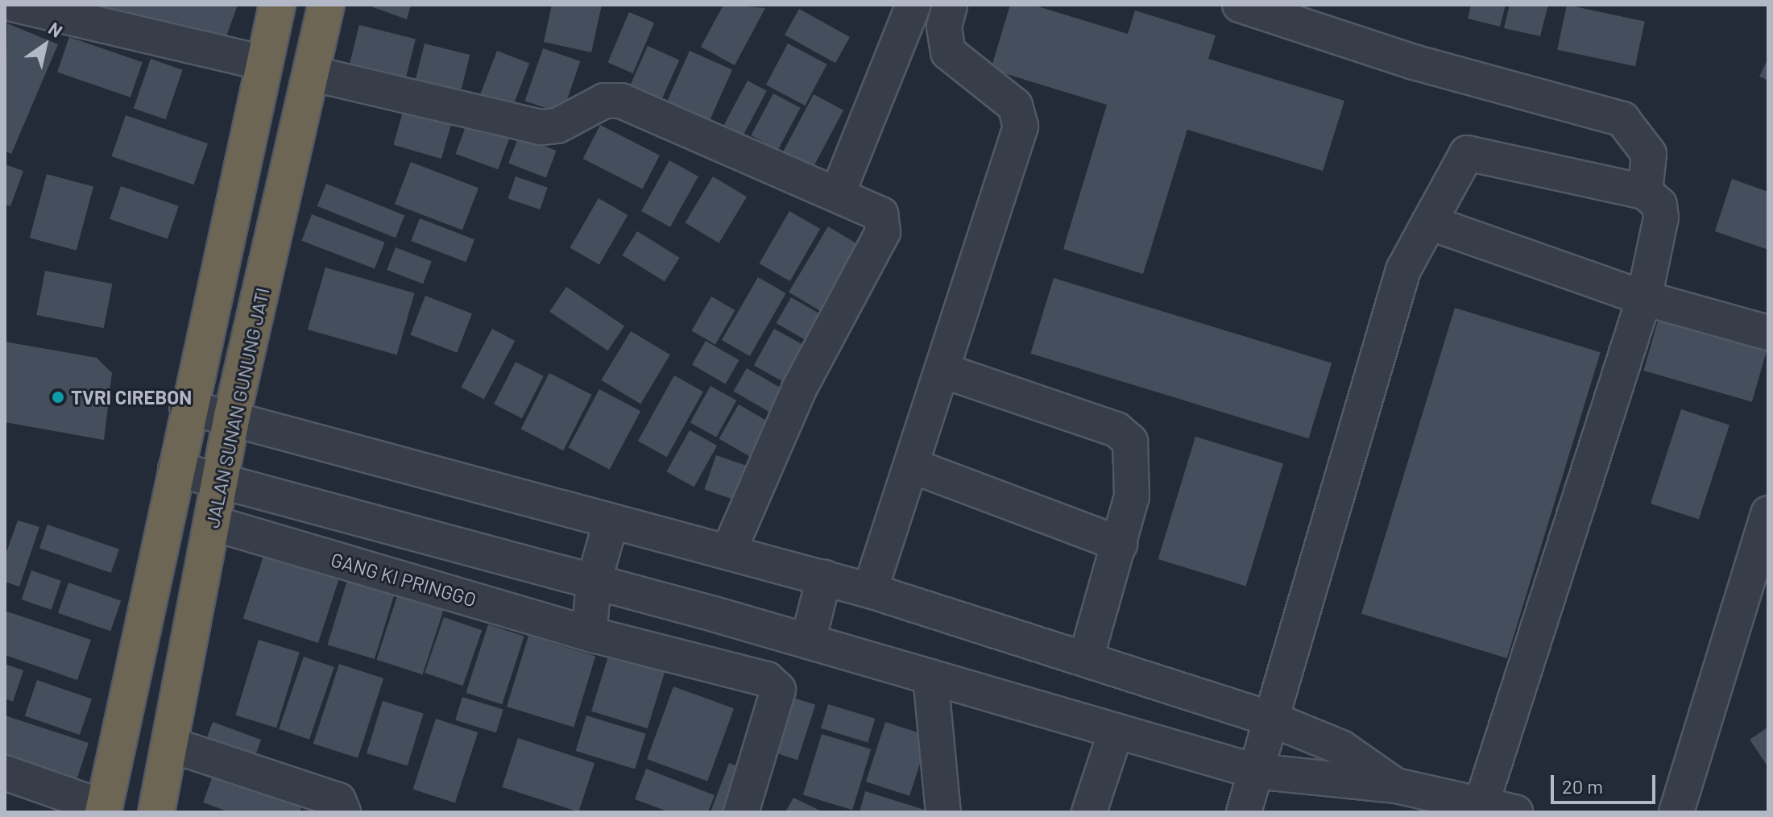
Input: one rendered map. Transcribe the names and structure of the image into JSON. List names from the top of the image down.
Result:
{
  "streets": {
    "highway": ["JALAN SUNAN GUNUNG JATI"],
    "street": ["GANG KI PRINGGO"]
  },
  "crossings": [
    ["JALAN SUNAN GUNUNG JATI", "GANG KI PRINGGO"]
  ],
  "places": ["TVRI CIREBON"],
  "scale_bar": "20 m",
  "north": "top right"
}
